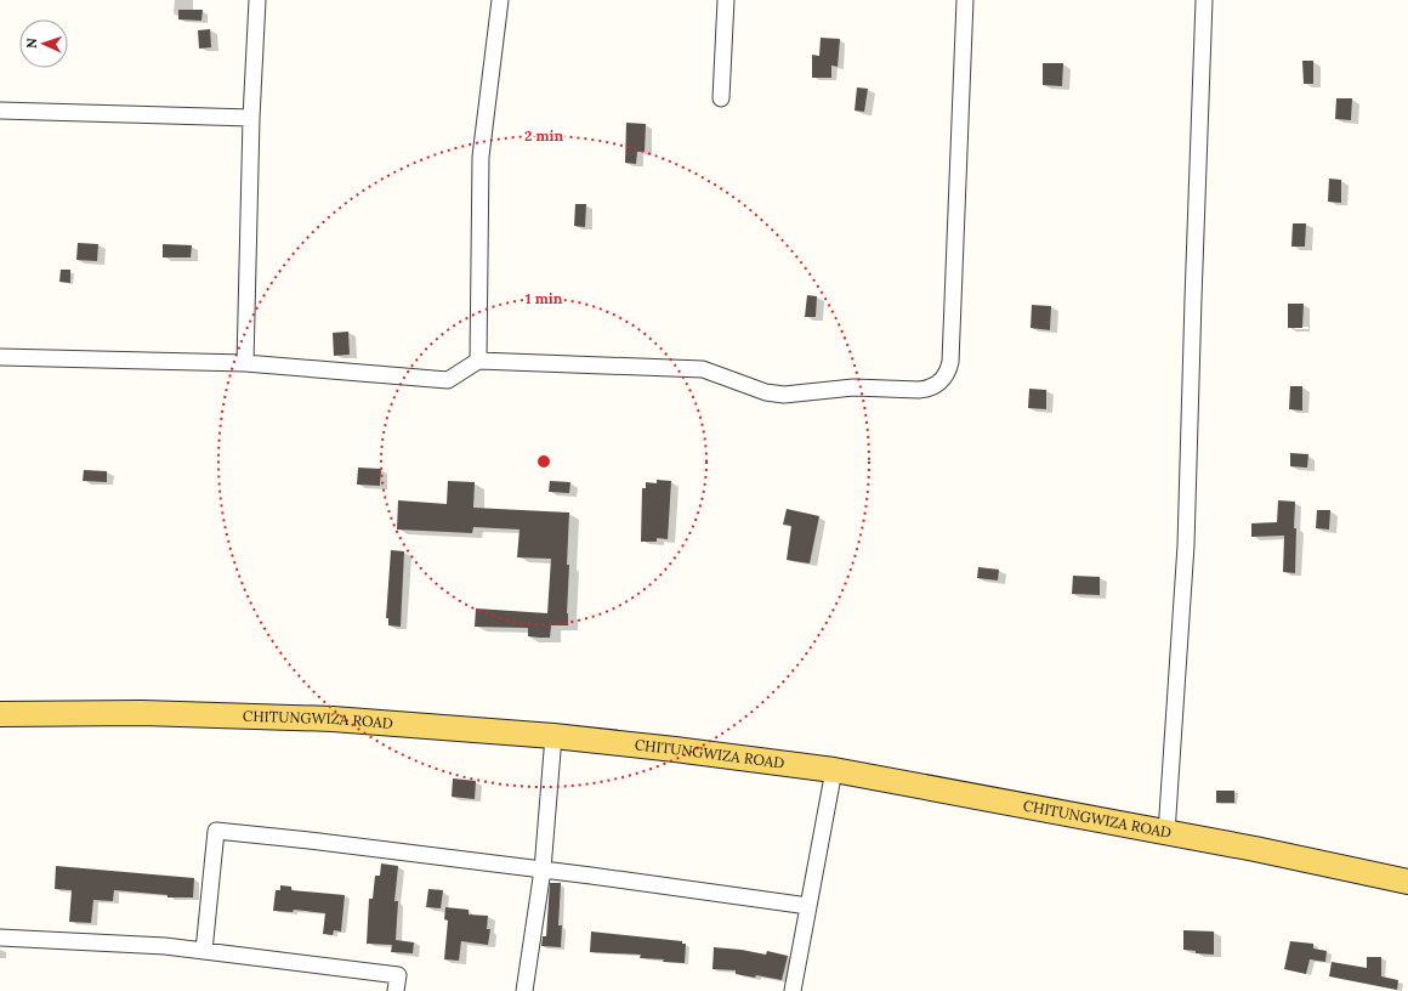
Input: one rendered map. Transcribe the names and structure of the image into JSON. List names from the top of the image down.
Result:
{
  "streets": {
    "main road": ["CHITUNGWIZA ROAD"]
  },
  "north": "left",
  "rings": ["2 min", "1 min"]
}
